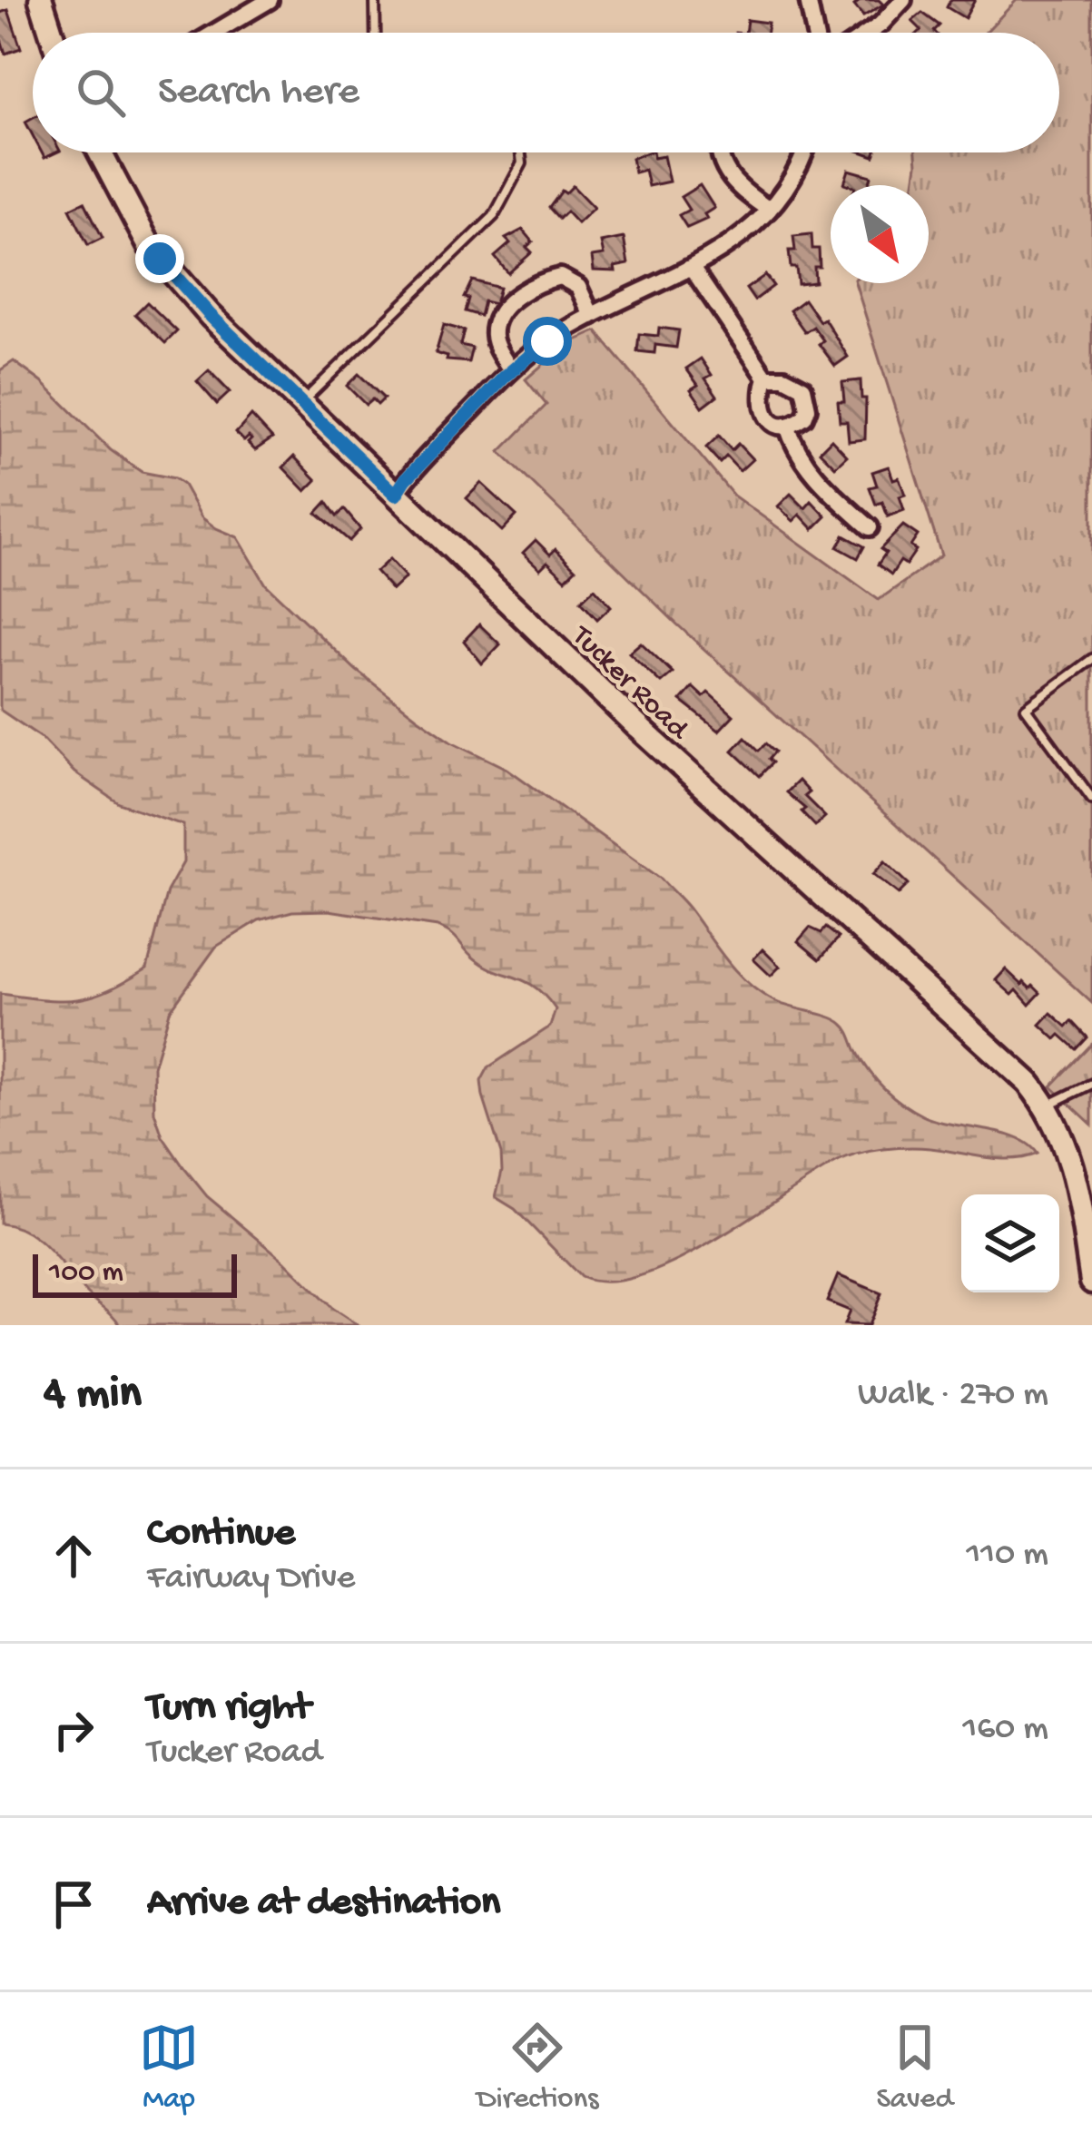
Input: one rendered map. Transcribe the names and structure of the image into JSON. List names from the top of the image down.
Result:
{
  "streets": {
    "main road": ["Tucker Road"]
  },
  "scale_bar": "100 m",
  "north": "bottom right",
  "page": {
    "search": "Search here",
    "scale": "100 m",
    "heading": ["4 min", "Walk · 270 m"],
    "list": [
      ["Continue", "Fairway Drive", "110 m"],
      ["Turn right", "Tucker Road", "160 m"],
      "Arrive at destination"
    ],
    "nav": ["Map", "Directions", "Saved"]
  }
}
